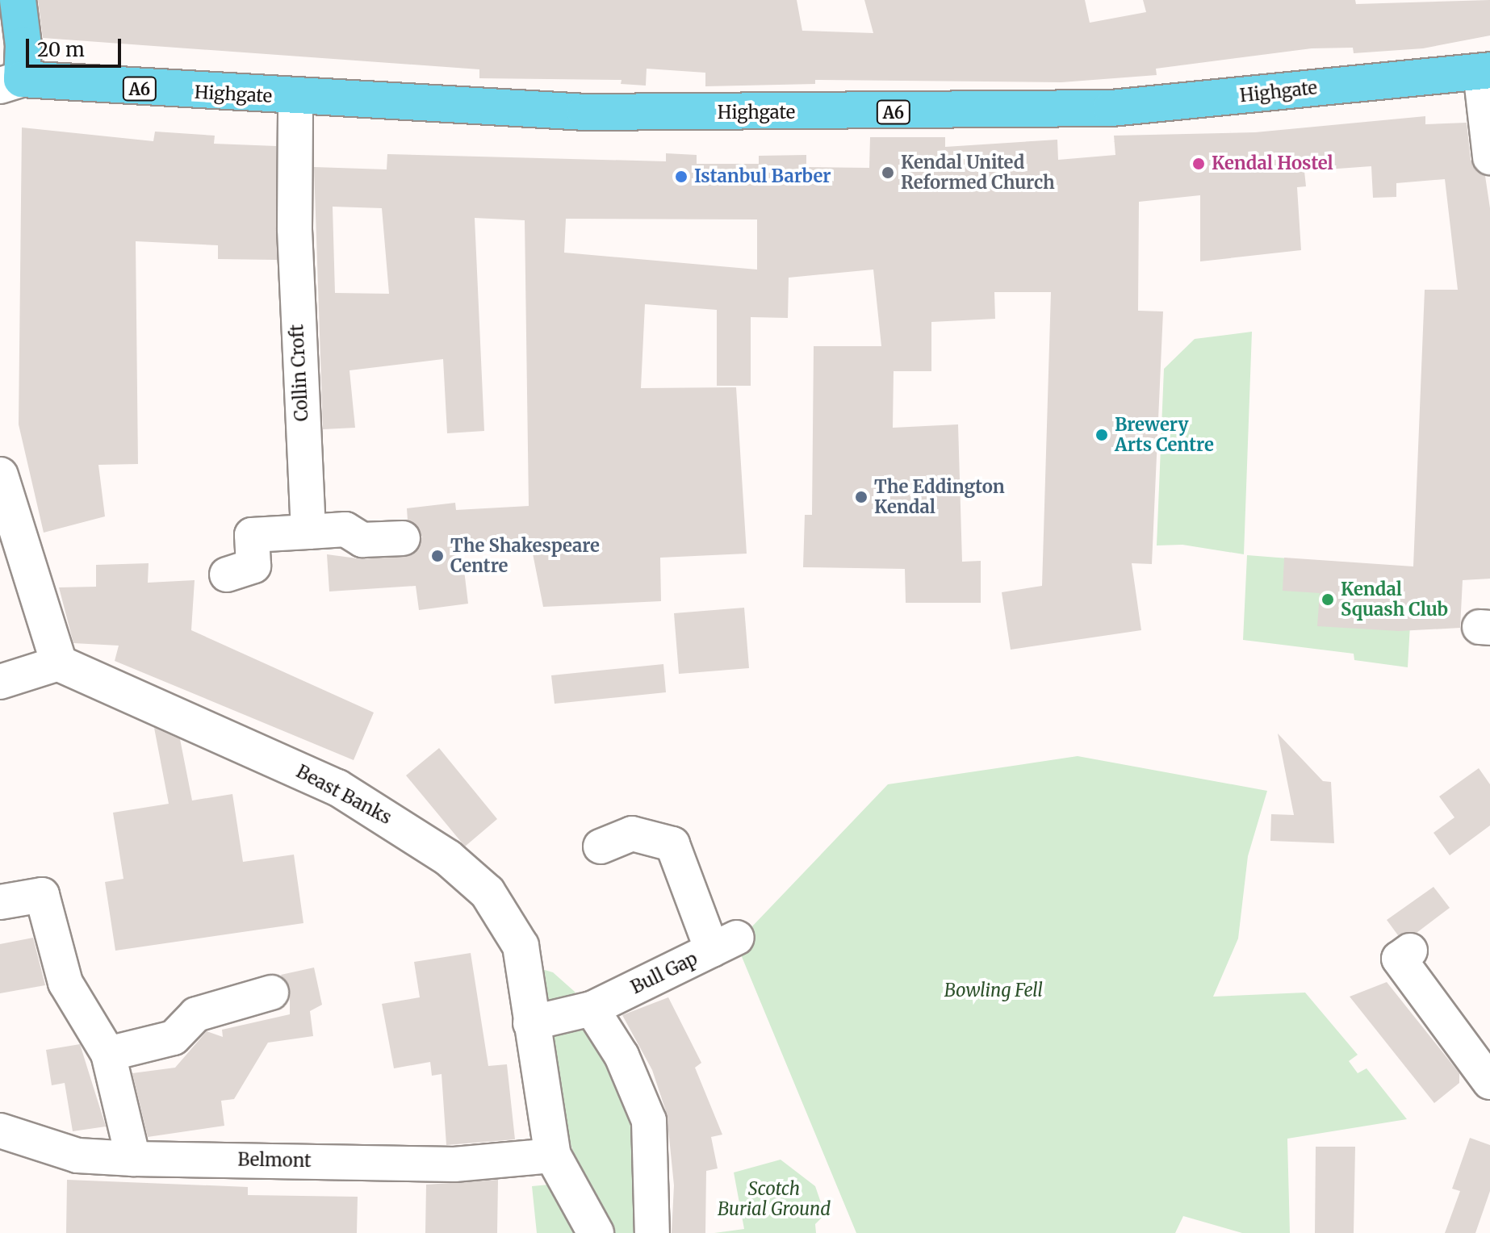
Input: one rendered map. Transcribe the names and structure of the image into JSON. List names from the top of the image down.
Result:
{
  "streets": {
    "highway": ["A6", "Highgate"],
    "street": [
      "Collin Croft",
      "Beast Banks",
      "Bull Gap",
      "Belmont"
    ]
  },
  "crossings": [
    ["A6", "Highgate"],
    ["Highgate", "Collin Croft"],
    ["Beast Banks", "Belmont"]
  ],
  "parks": ["Bowling Fell", "Scotch Burial Ground"],
  "places": [
    "Kendal Hostel",
    "Kendal United Reformed Church",
    "Istanbul Barber",
    "Brewery Arts Centre",
    "The Eddington Kendal",
    "The Shakespeare Centre",
    "Kendal Squash Club"
  ],
  "scale_bar": "20 m"
}
